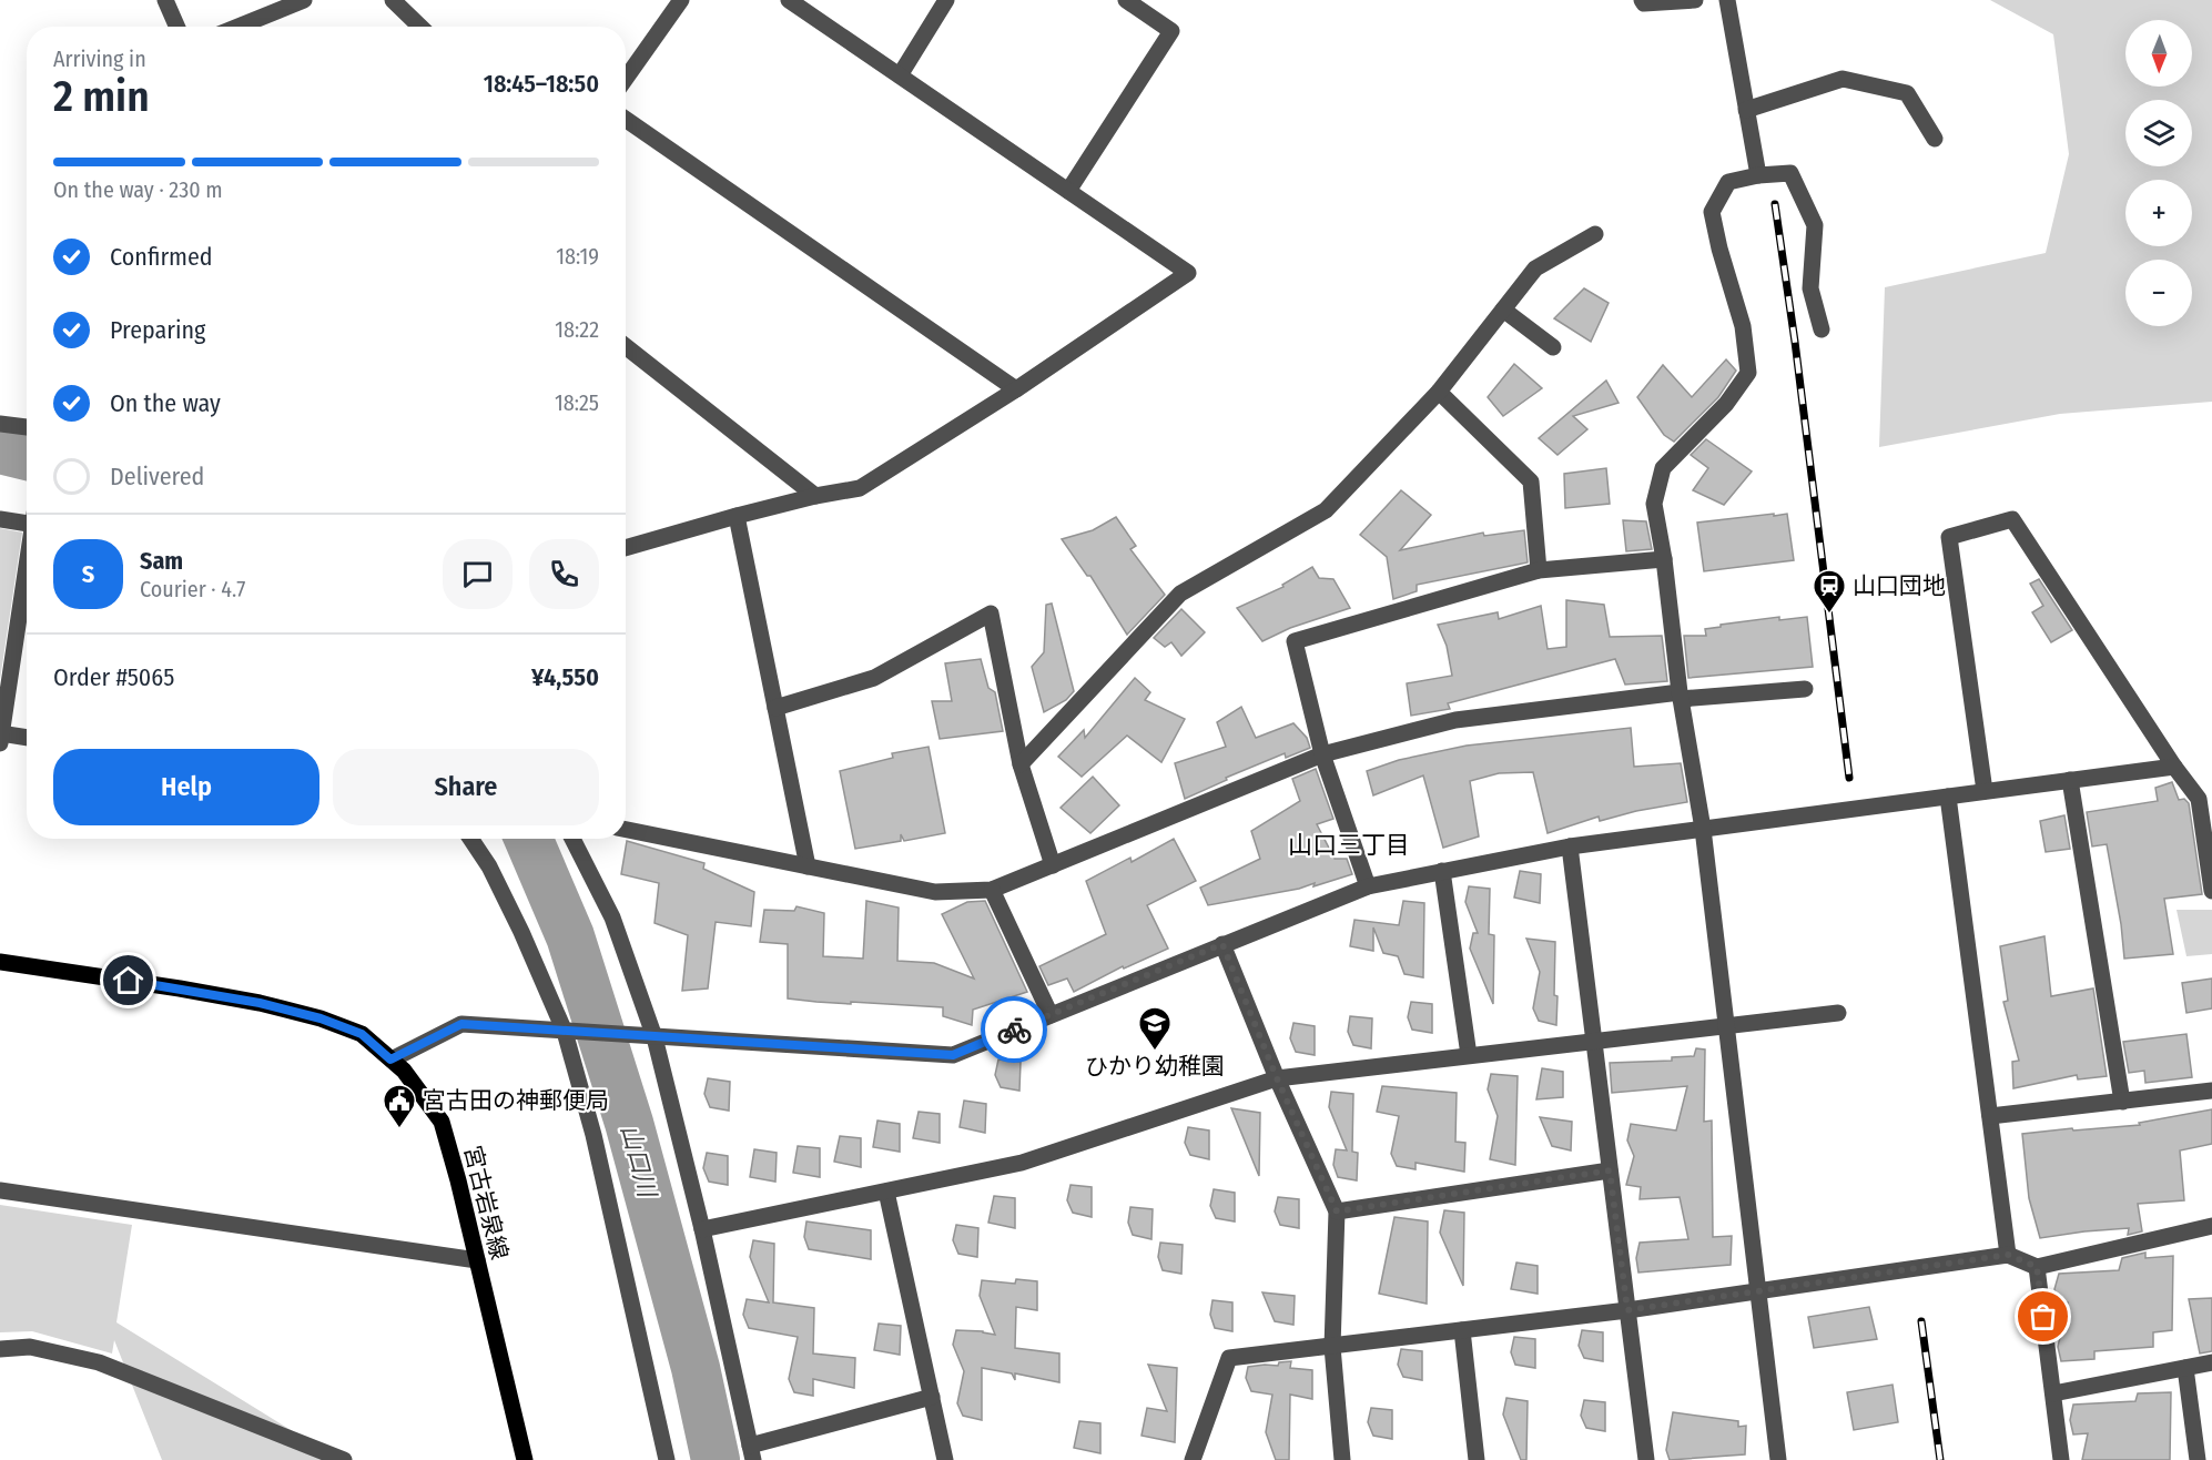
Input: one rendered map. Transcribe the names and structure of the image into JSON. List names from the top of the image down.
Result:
{
  "streets": {
    "main road": ["宮古岩泉線"]
  },
  "districts": ["山口三丁目"],
  "water": ["山口川"],
  "places": {
    "station": ["山口団地"],
    "school or university": ["ひかり幼稚園"],
    "public building": ["宮古田の神郵便局"]
  },
  "north": "bottom",
  "page": {
    "map_buttons": ["+", "−"],
    "heading": ["2 min", "Arriving in", "18:45–18:50"],
    "panel": [
      "Sam",
      "Courier · 4.7",
      "Order #5065",
      "¥4,550"
    ],
    "bar": "On the way · 230 m",
    "list": [
      ["Confirmed", "18:19"],
      ["Preparing", "18:22"],
      ["On the way", "18:25"],
      "Delivered"
    ],
    "round": "S",
    "buttons": ["Help", "Share"]
  }
}
